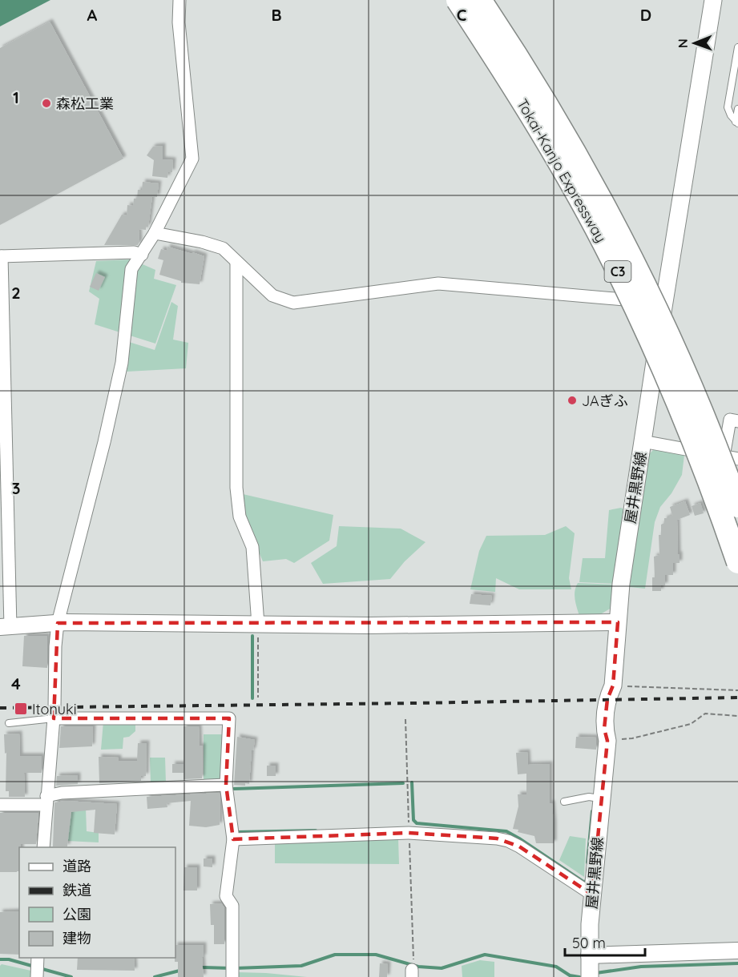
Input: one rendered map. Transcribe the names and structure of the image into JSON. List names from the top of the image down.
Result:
{
  "streets": {
    "highway": ["Tokai-Kanjo Expressway", "C3"],
    "main road": ["屋井黒野線"]
  },
  "places": {
    "other": ["森松工業", "JAぎふ"],
    "transit": ["Itonuki"]
  },
  "legend": [
    "道路",
    "鉄道",
    "公園",
    "建物"
  ],
  "scale_bar": "50 m",
  "north": "left",
  "grid": {
    "columns": [
      "A",
      "B",
      "C",
      "D"
    ],
    "rows": [
      "1",
      "2",
      "3",
      "4"
    ]
  }
}
